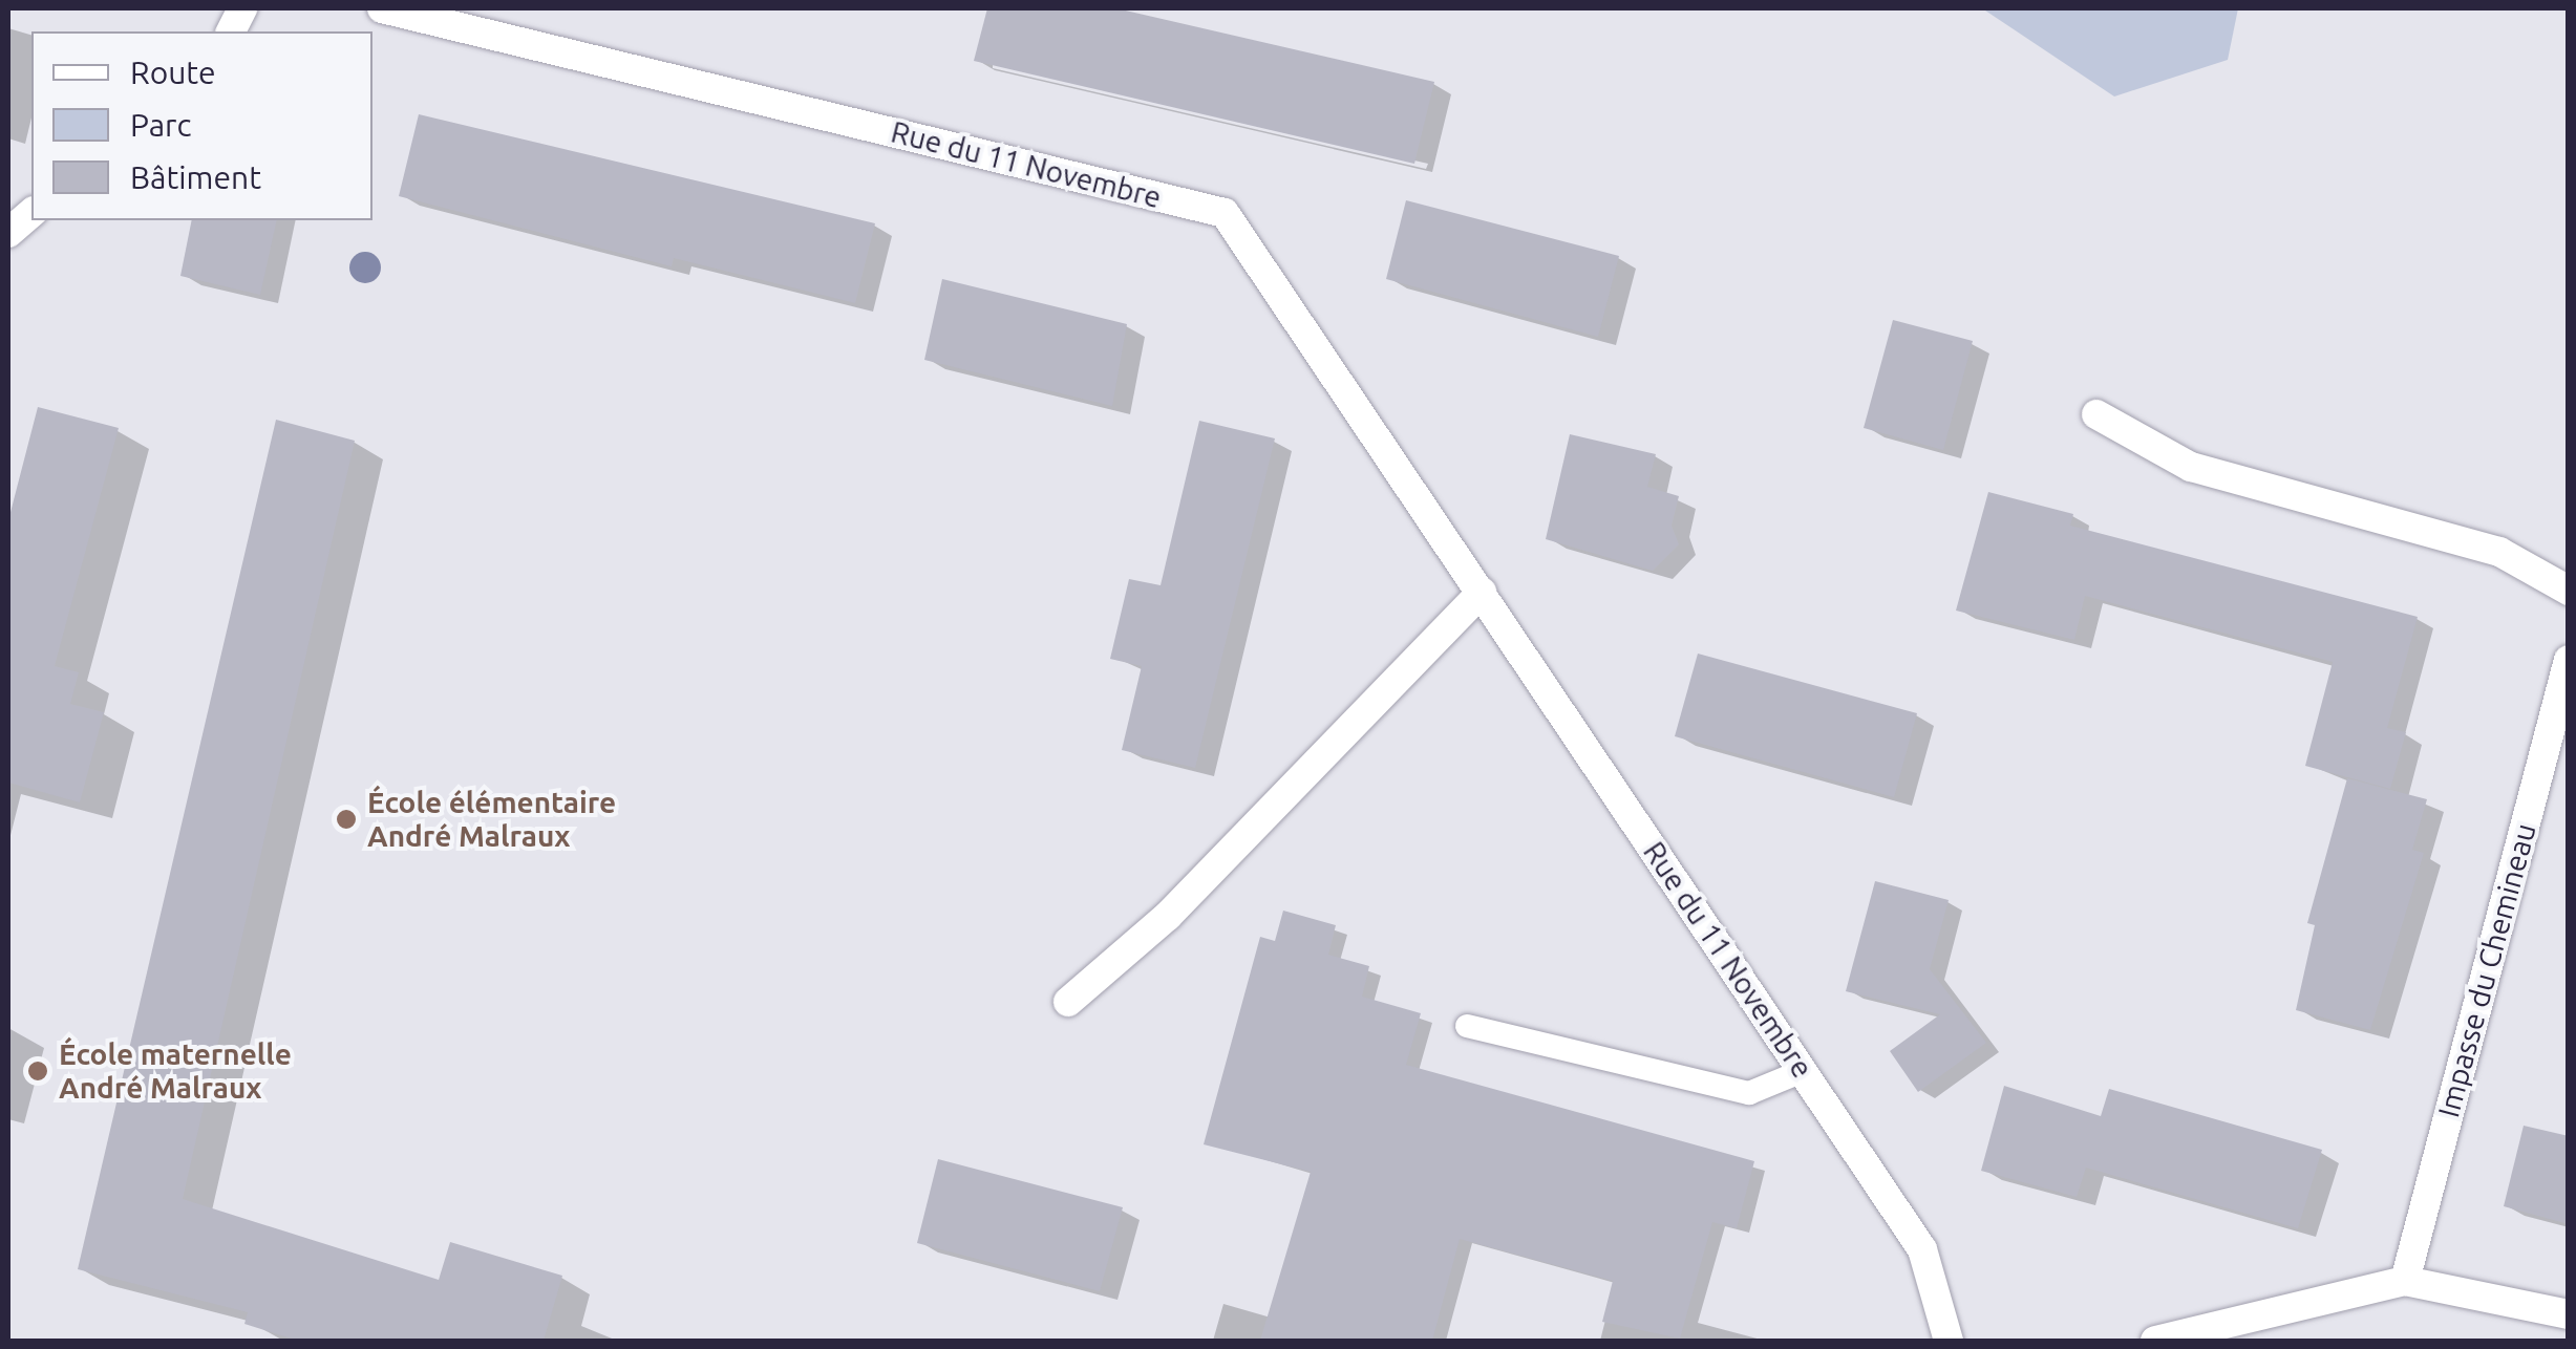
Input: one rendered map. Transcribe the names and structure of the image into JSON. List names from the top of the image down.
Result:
{
  "streets": {
    "street": ["Rue du 11 Novembre", "Impasse du Chemineau"]
  },
  "places": ["École élémentaire André Malraux", "École maternelle André Malraux"],
  "legend": ["Route", "Parc", "Bâtiment"]
}
